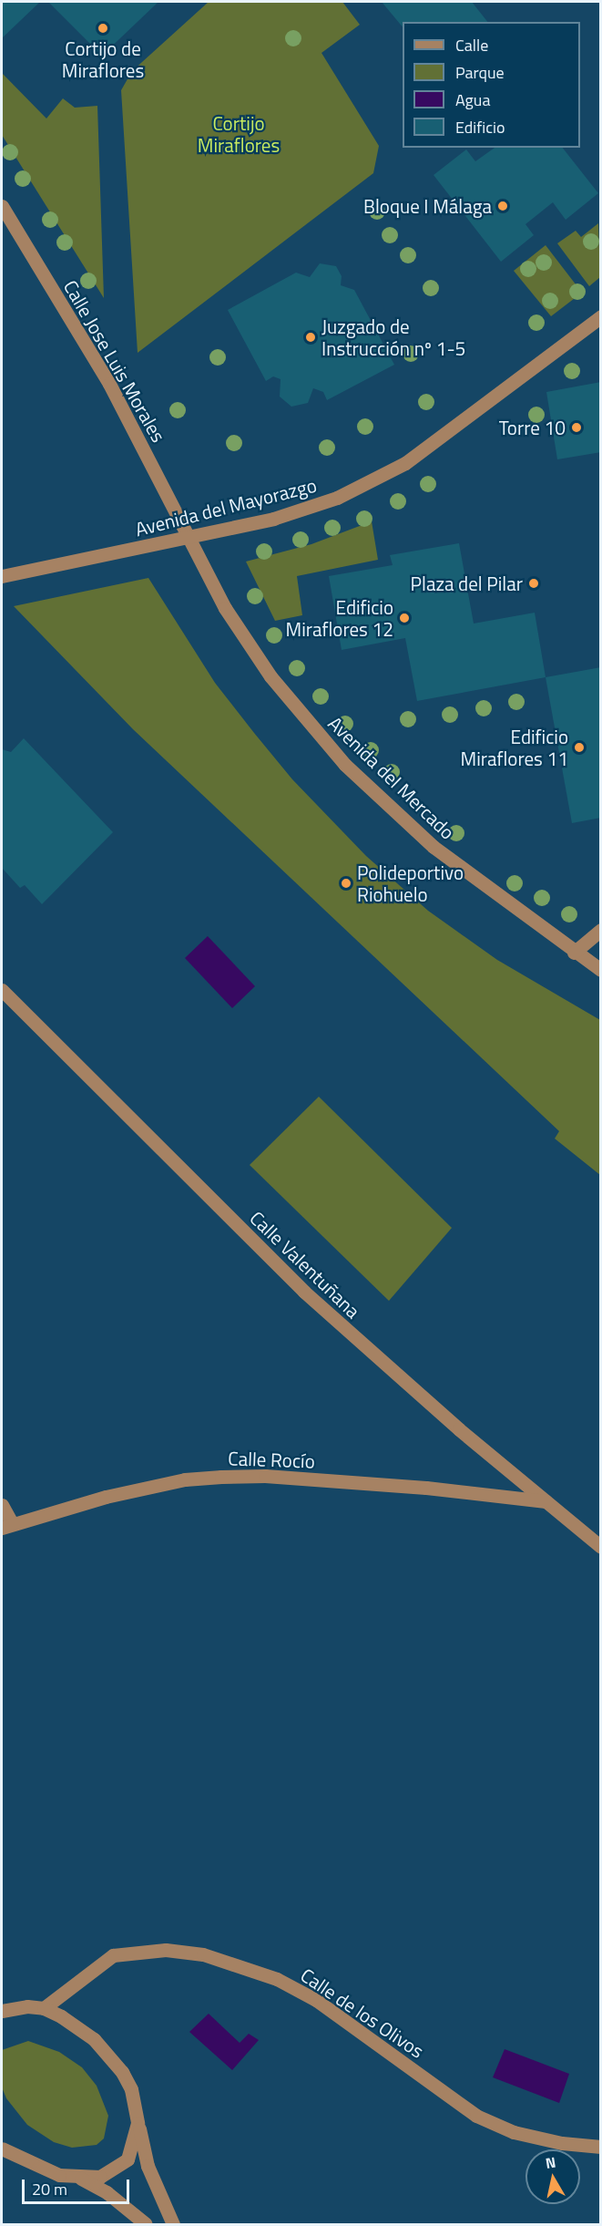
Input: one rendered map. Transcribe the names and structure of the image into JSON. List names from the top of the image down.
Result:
{
  "streets": {
    "street": [
      "Calle Jose Luis Morales",
      "Avenida del Mayorazgo",
      "Avenida del Mercado",
      "Calle Valentuñana",
      "Calle Rocío",
      "Calle de los Olivos"
    ]
  },
  "crossings": [
    ["Calle Jose Luis Morales", "Avenida del Mayorazgo"],
    ["Calle Jose Luis Morales", "Avenida del Mercado"],
    ["Avenida del Mayorazgo", "Avenida del Mercado"],
    ["Calle Valentuñana", "Calle Rocío"]
  ],
  "parks": ["Cortijo Miraflores"],
  "places": [
    "Cortijo de Miraflores",
    "Bloque I Málaga",
    "Juzgado de Instrucción nº 1-5",
    "Torre 10",
    "Plaza del Pilar",
    "Edificio Miraflores 12",
    "Edificio Miraflores 11",
    "Polideportivo Riohuelo"
  ],
  "legend": [
    "Calle",
    "Parque",
    "Agua",
    "Edificio"
  ],
  "scale_bar": "20 m",
  "north": "top"
}
